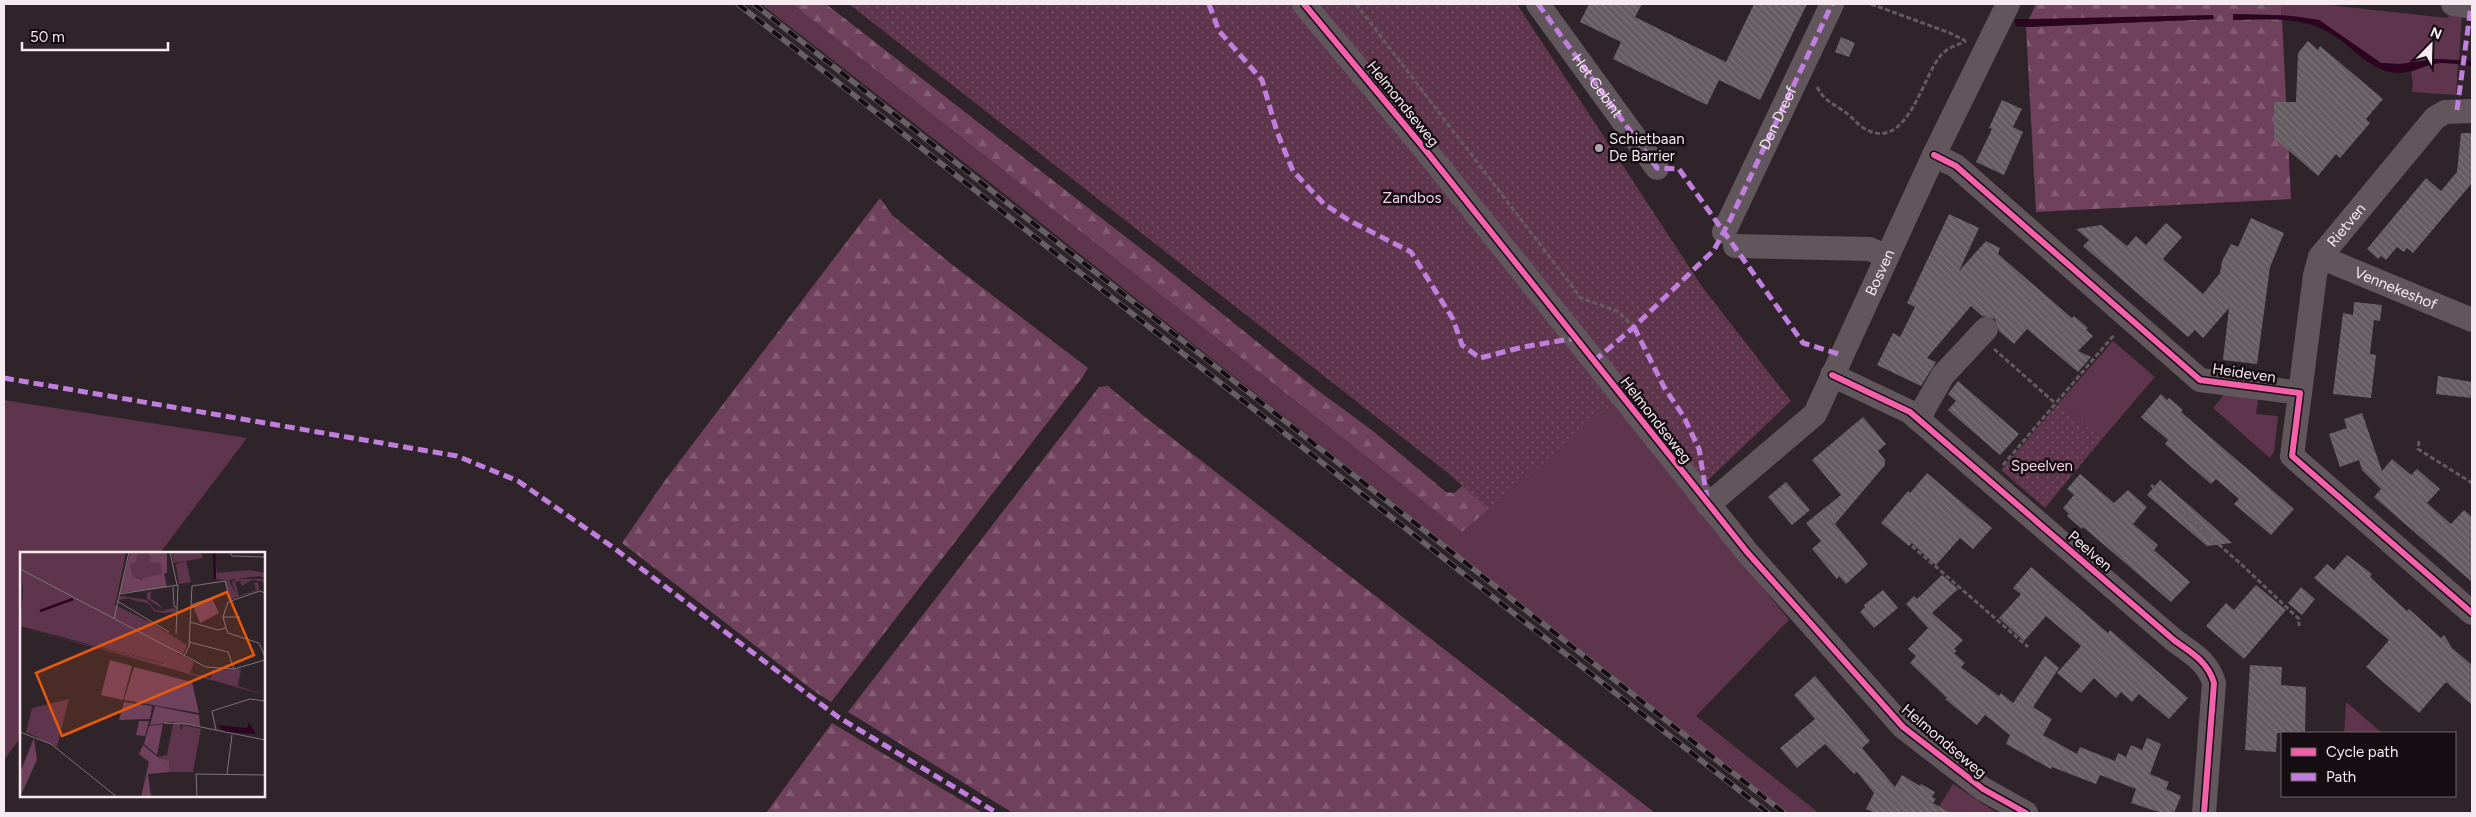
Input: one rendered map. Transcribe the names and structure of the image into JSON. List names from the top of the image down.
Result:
{
  "streets": {
    "street": [
      "Het Gebint",
      "Helmondseweg",
      "Den Dreef",
      "Rietven",
      "Bosven",
      "Vennekeshof",
      "Heideven",
      "Peelven"
    ]
  },
  "crossings": [
    ["Helmondseweg", "Bosven"],
    ["Den Dreef", "Bosven"],
    ["Rietven", "Vennekeshof"],
    ["Rietven", "Heideven"],
    ["Bosven", "Heideven"],
    ["Bosven", "Peelven"]
  ],
  "parks": ["Zandbos", "Speelven"],
  "places": ["Schietbaan De Barrier"],
  "legend": ["Cycle path", "Path"],
  "scale_bar": "50 m",
  "north": "top right"
}
